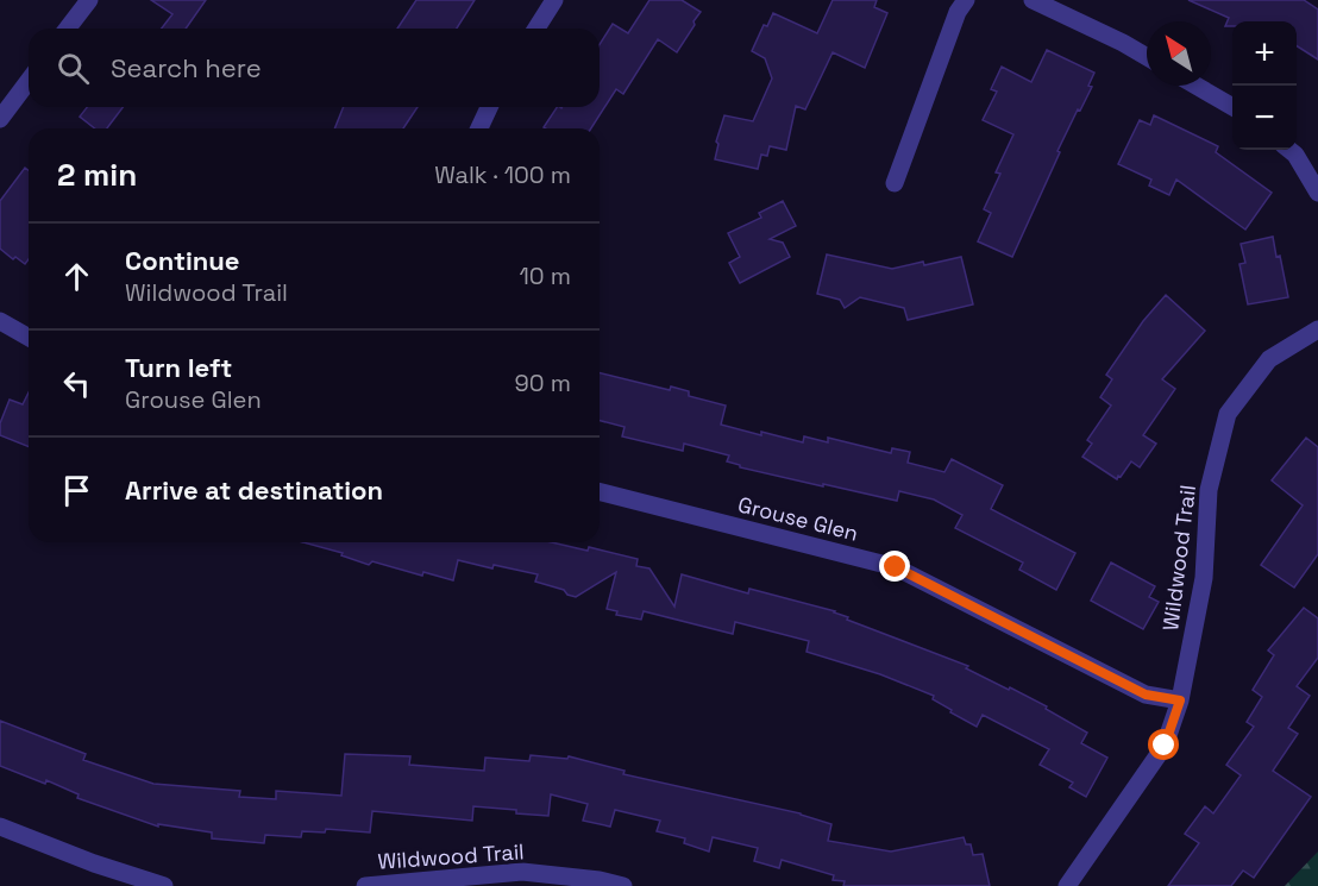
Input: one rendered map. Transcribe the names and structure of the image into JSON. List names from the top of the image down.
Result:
{
  "streets": {
    "street": ["Grouse Glen", "Wildwood Trail"]
  },
  "crossings": [
    ["Grouse Glen", "Wildwood Trail"]
  ],
  "north": "top left",
  "page": {
    "map_buttons": ["+", "−"],
    "search": "Search here",
    "heading": ["2 min", "Walk · 100 m"],
    "list": [
      ["Continue", "Wildwood Trail", "10 m"],
      ["Turn left", "Grouse Glen", "90 m"],
      "Arrive at destination"
    ]
  }
}
